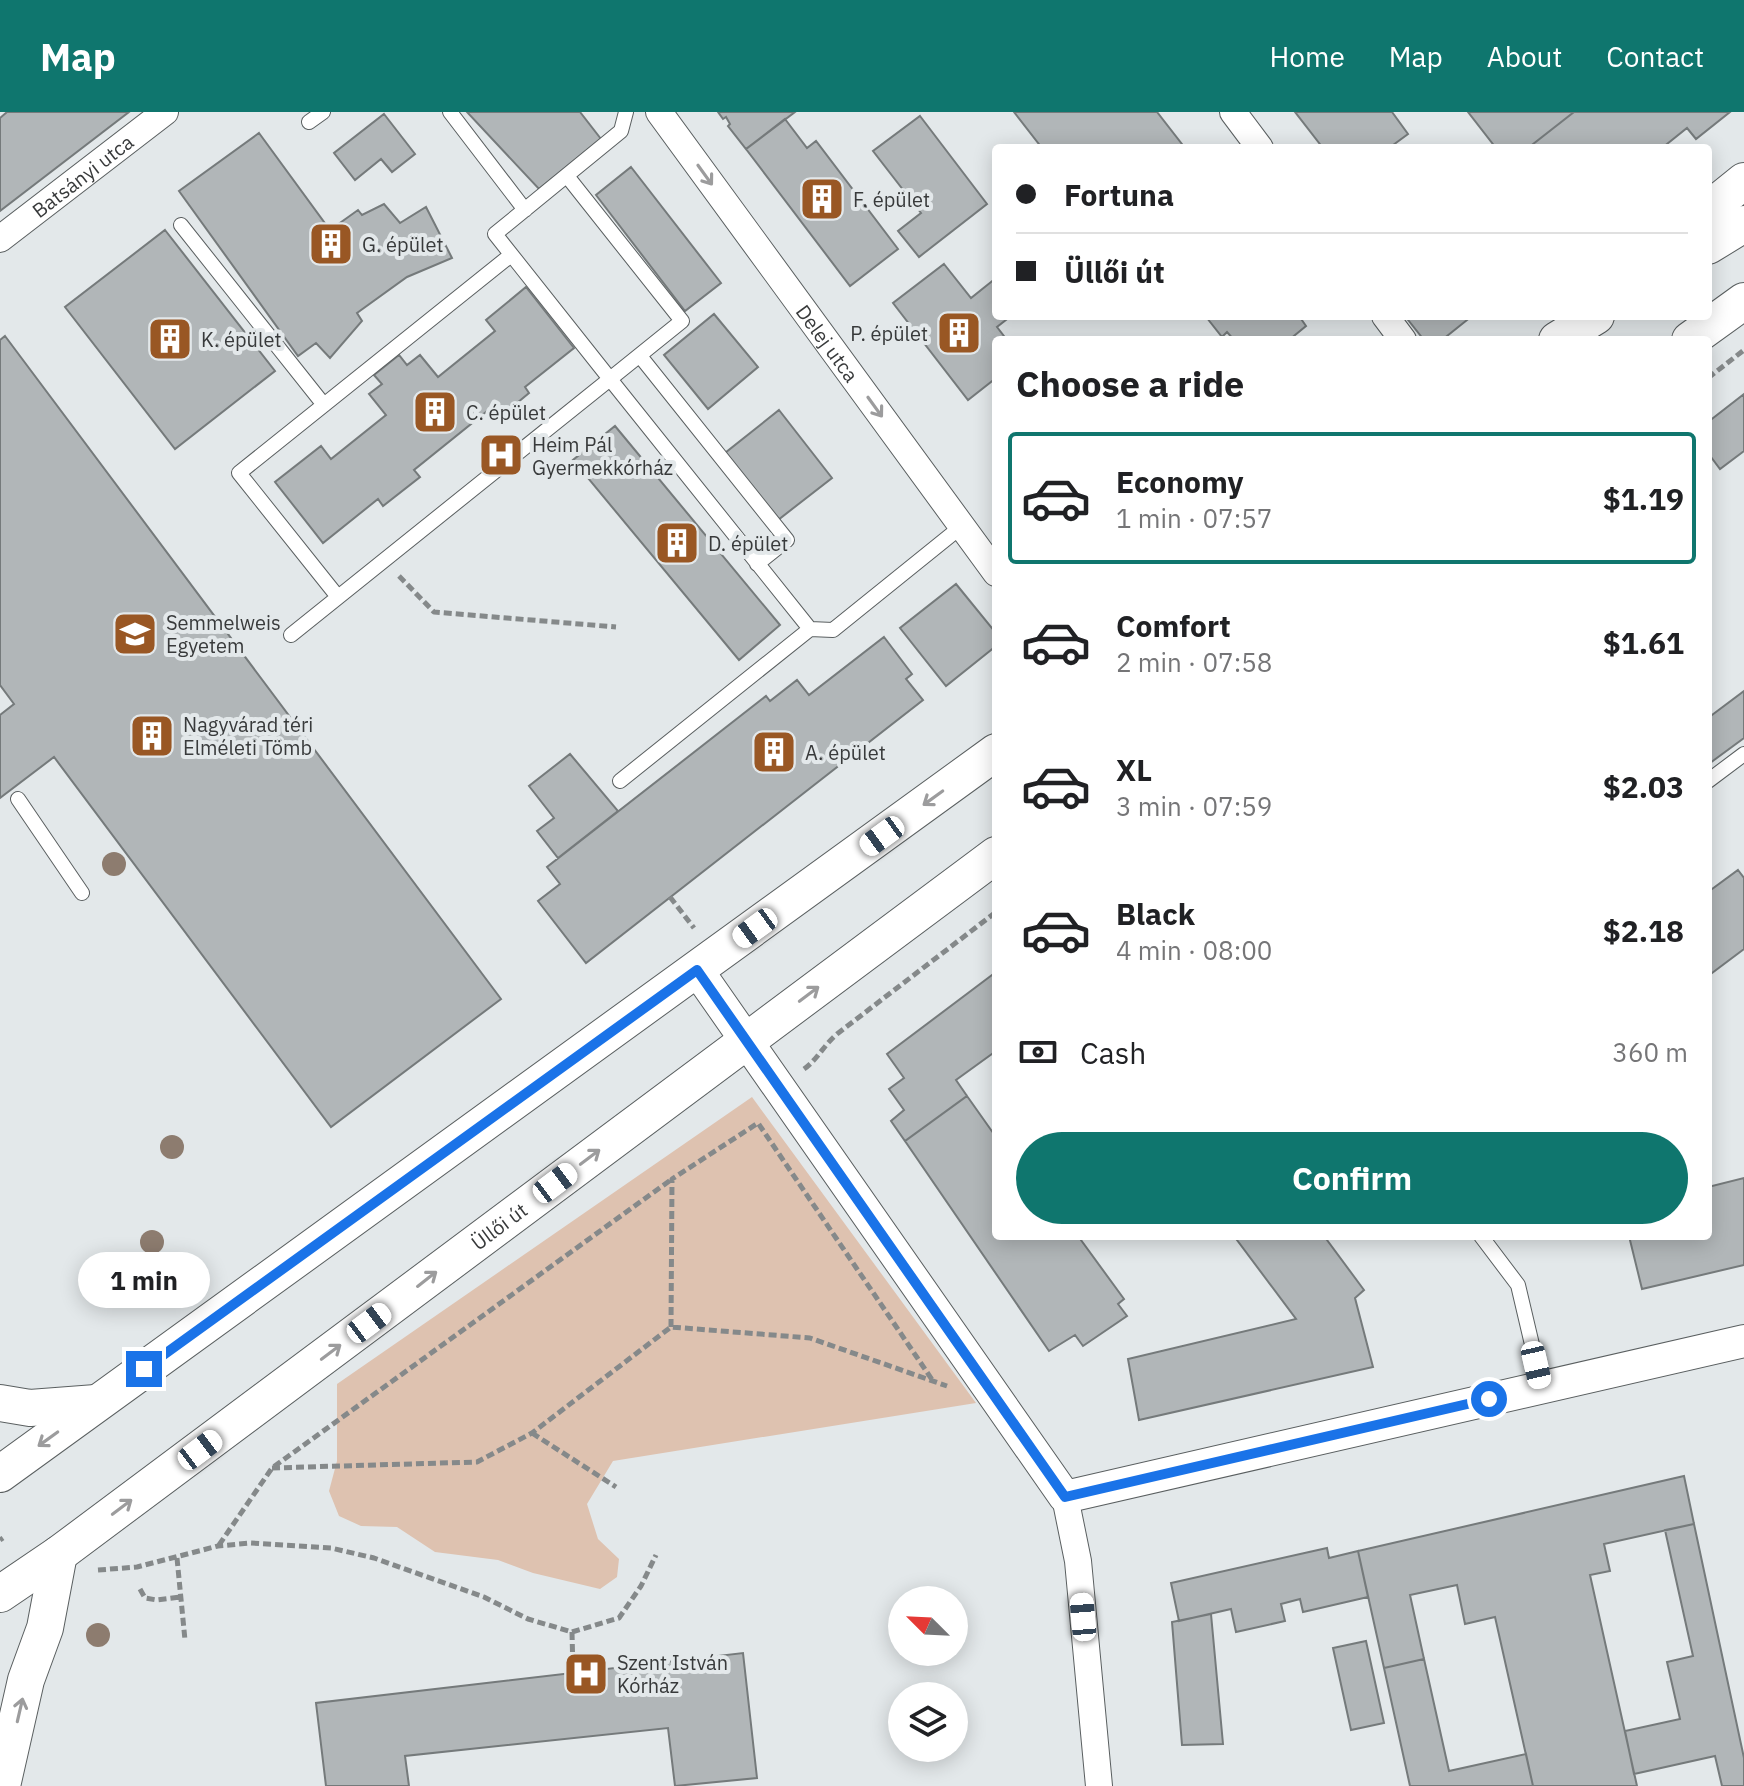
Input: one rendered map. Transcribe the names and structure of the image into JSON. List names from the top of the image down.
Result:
{
  "streets": {
    "main road": ["Üllői út"],
    "street": ["Batsányi utca", "Delej utca"]
  },
  "one_way": ["Delej utca"],
  "places": {
    "building": [
      "F. épület",
      "G. épület",
      "P. épület",
      "K. épület",
      "C. épület",
      "D. épület",
      "Nagyvárad téri Elméleti Tömb",
      "A. épület"
    ],
    "hospital": ["Heim Pál Gyermekkórház", "Szent István Kórház"],
    "school or university": ["Semmelweis Egyetem"]
  },
  "north": "top left",
  "page": {
    "header": "Map",
    "nav": [
      "Home",
      "Map",
      "About",
      "Contact"
    ],
    "banner": ["Fortuna", "Üllői út"],
    "heading": "Choose a ride",
    "list": [
      {
        "name": "Economy",
        "note": "1 min · 07:57",
        "value": "$1.19"
      },
      {
        "name": "Comfort",
        "note": "2 min · 07:58",
        "value": "$1.61"
      },
      {
        "name": "XL",
        "note": "3 min · 07:59",
        "value": "$2.03"
      },
      {
        "name": "Black",
        "note": "4 min · 08:00",
        "value": "$2.18"
      }
    ],
    "pay": ["Cash", "360 m"],
    "buttons": "Confirm",
    "bubble": "1 min"
  }
}
